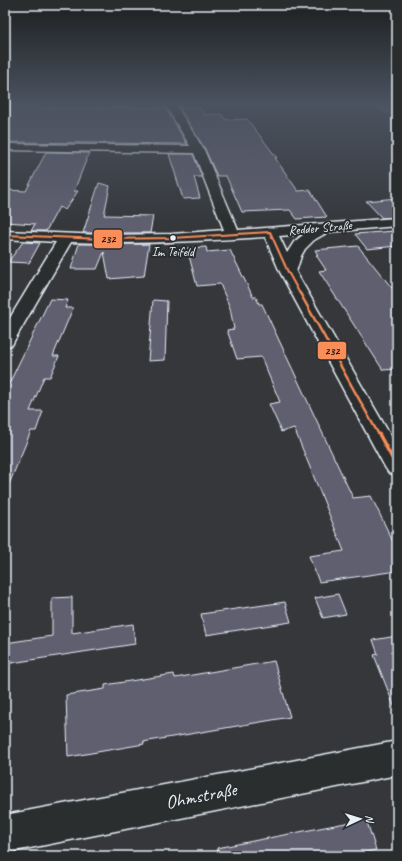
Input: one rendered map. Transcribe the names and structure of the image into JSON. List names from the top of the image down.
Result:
{
  "streets": {
    "street": ["Redder Straße", "Ohmstraße"]
  },
  "places": ["Im Teifeld"],
  "lines": ["transit line 232"],
  "north": "right"
}
